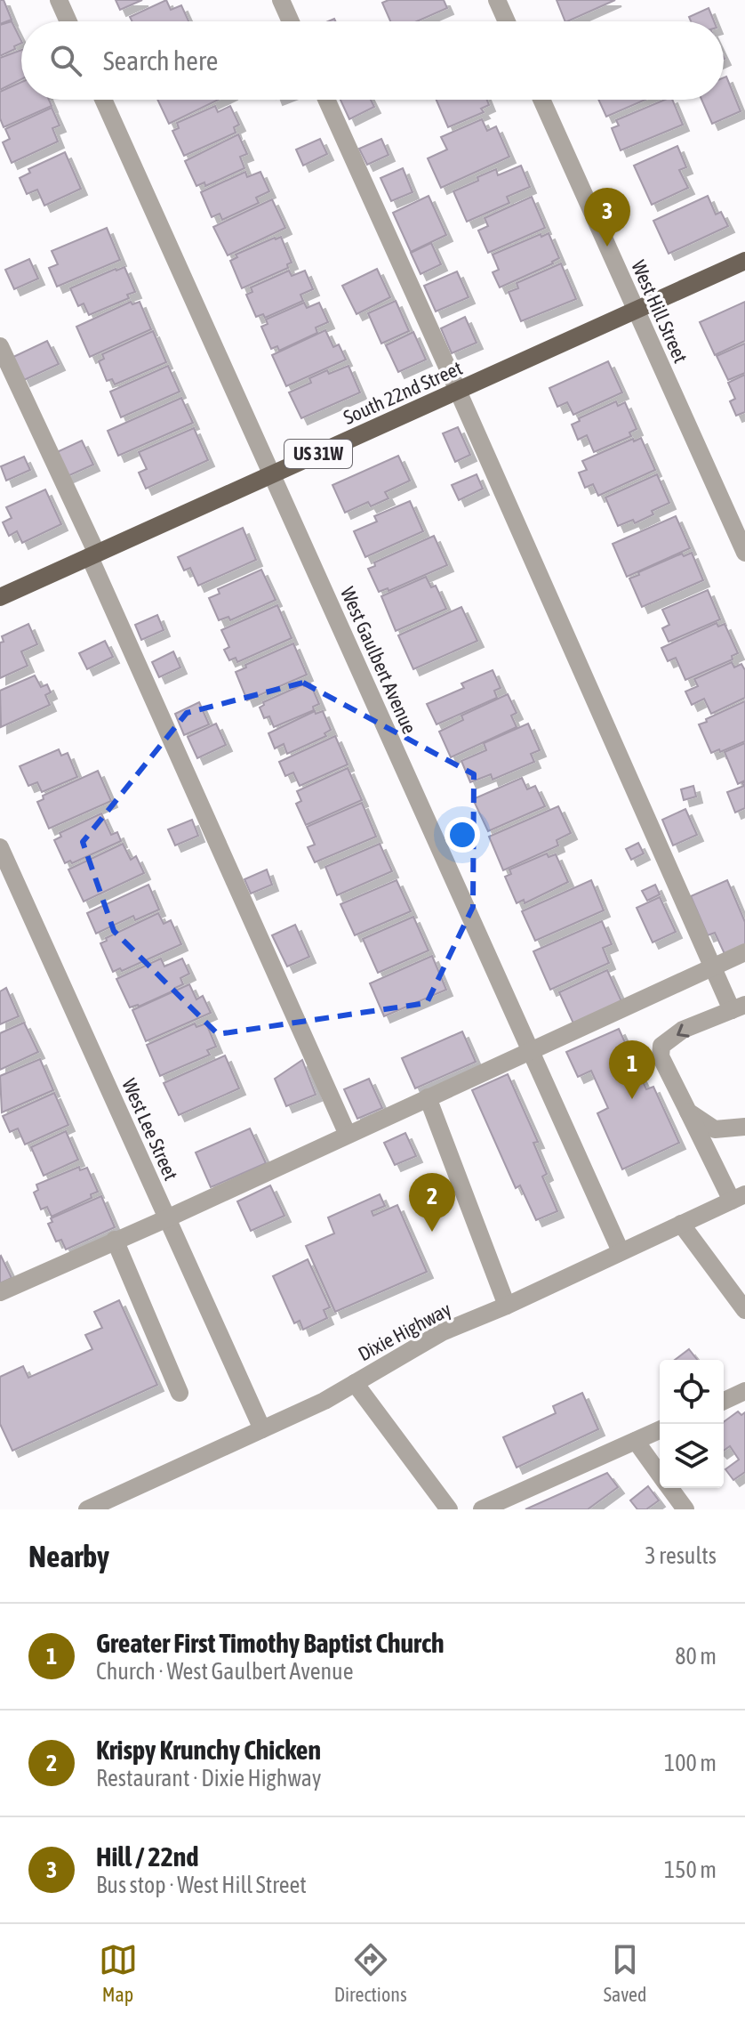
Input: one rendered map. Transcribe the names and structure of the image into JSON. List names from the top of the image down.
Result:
{
  "streets": {
    "main road": ["South 22nd Street", "US 31W"],
    "street": [
      "West Hill Street",
      "West Gaulbert Avenue",
      "West Lee Street",
      "Dixie Highway"
    ]
  },
  "crossings": [
    ["West Hill Street", "South 22nd Street"],
    ["South 22nd Street", "West Gaulbert Avenue"],
    ["West Gaulbert Avenue", "Dixie Highway"],
    ["West Lee Street", "Dixie Highway"]
  ],
  "page": {
    "search": "Search here",
    "pins": ["3", "1", "2"],
    "heading": ["Nearby", "3 results"],
    "list": [
      {
        "mark": "1",
        "name": "Greater First Timothy Baptist Church",
        "note": "Church · West Gaulbert Avenue",
        "value": "80 m"
      },
      {
        "mark": "2",
        "name": "Krispy Krunchy Chicken",
        "note": "Restaurant · Dixie Highway",
        "value": "100 m"
      },
      {
        "mark": "3",
        "name": "Hill / 22nd",
        "note": "Bus stop · West Hill Street",
        "value": "150 m"
      }
    ],
    "nav": ["Map", "Directions", "Saved"]
  }
}
